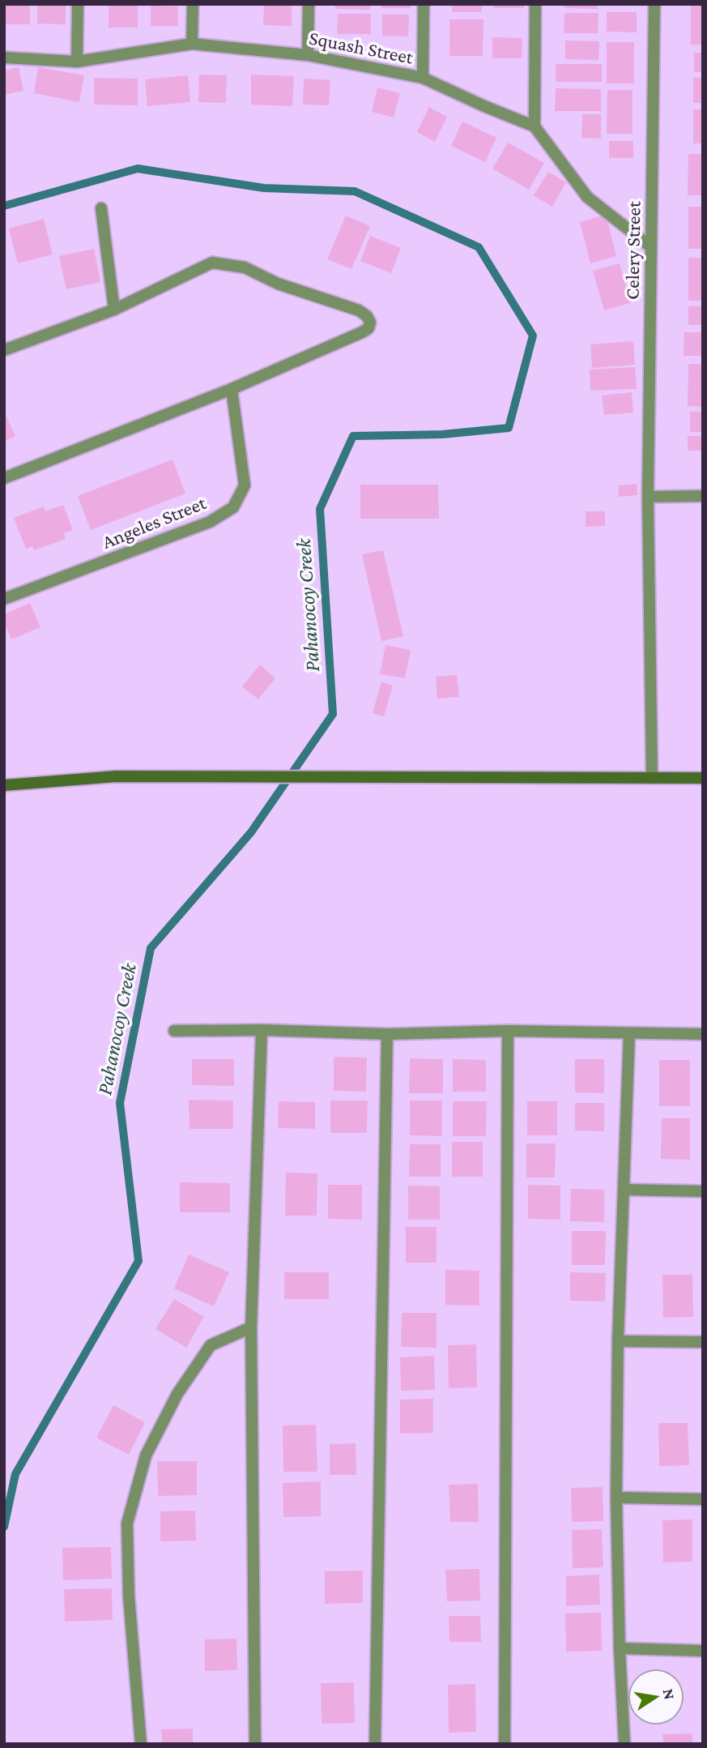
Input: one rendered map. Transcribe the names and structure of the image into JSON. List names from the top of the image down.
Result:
{
  "streets": {
    "street": ["Squash Street", "Celery Street", "Angeles Street"]
  },
  "water": ["Pahanocoy Creek"],
  "north": "right"
}
